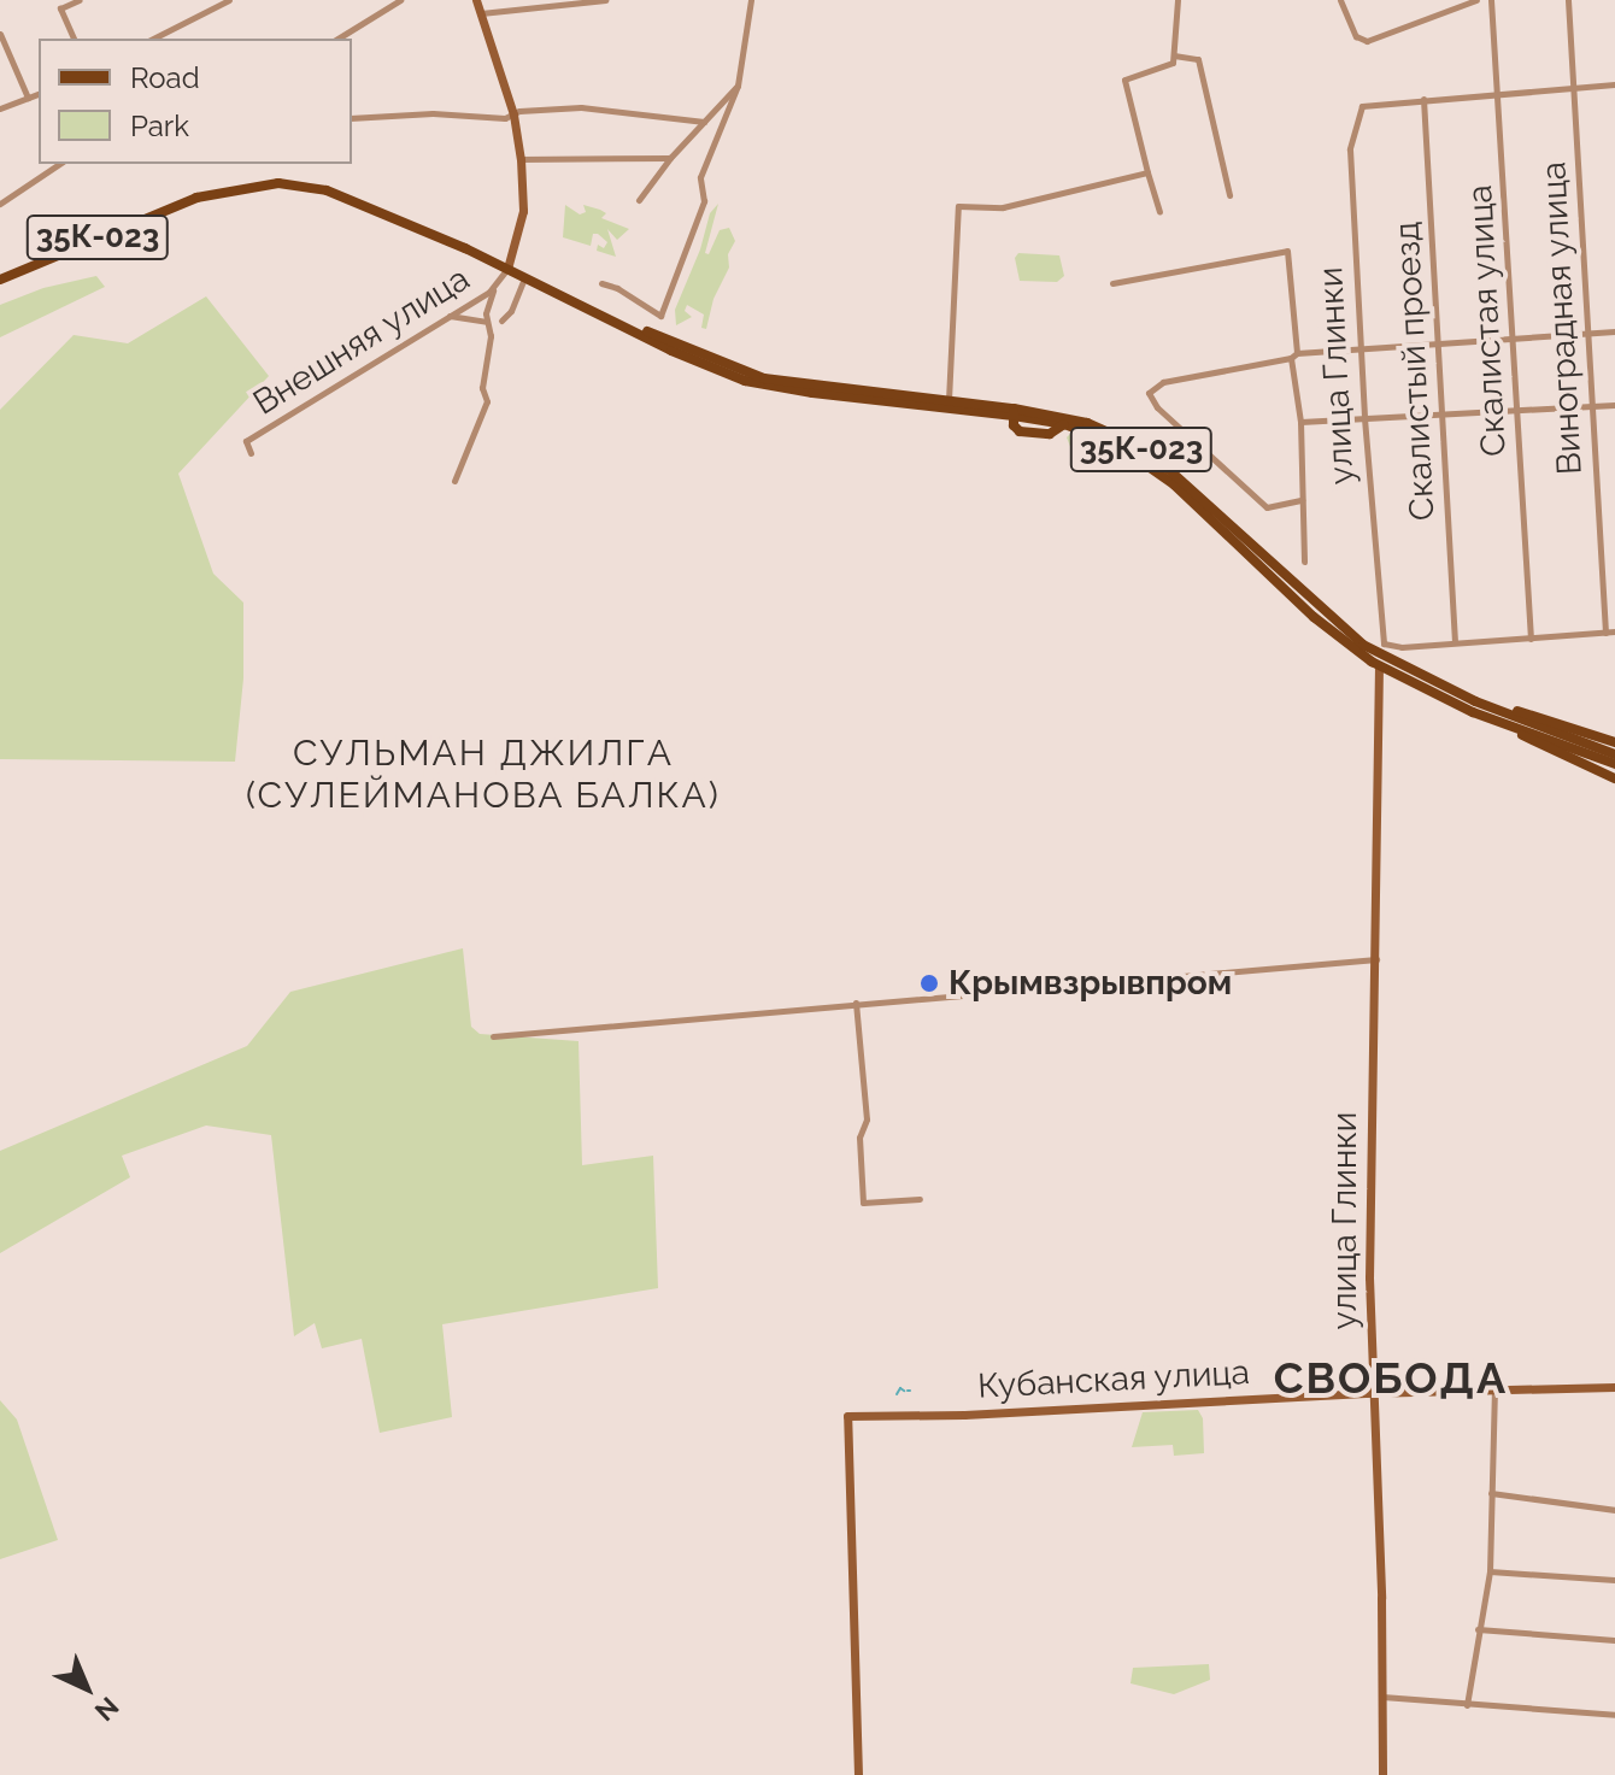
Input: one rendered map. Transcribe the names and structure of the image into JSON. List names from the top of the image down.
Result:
{
  "streets": {
    "main road": ["35К-023", "улица Глинки", "Кубанская улица"],
    "street": [
      "Виноградная улица",
      "Скалистая улица",
      "Внешняя улица",
      "Скалистый проезд"
    ]
  },
  "crossings": [
    ["35К-023", "Внешняя улица"],
    ["35К-023", "улица Глинки"],
    ["Скалистый проезд", "улица Глинки"],
    ["улица Глинки", "Кубанская улица"]
  ],
  "districts": ["СУЛЬМАН ДЖИЛГА (СУЛЕЙМАНОВА БАЛКА)", "СВОБОДА"],
  "places": ["Крымвзрывпром"],
  "legend": ["Road", "Park"],
  "north": "bottom right"
}
